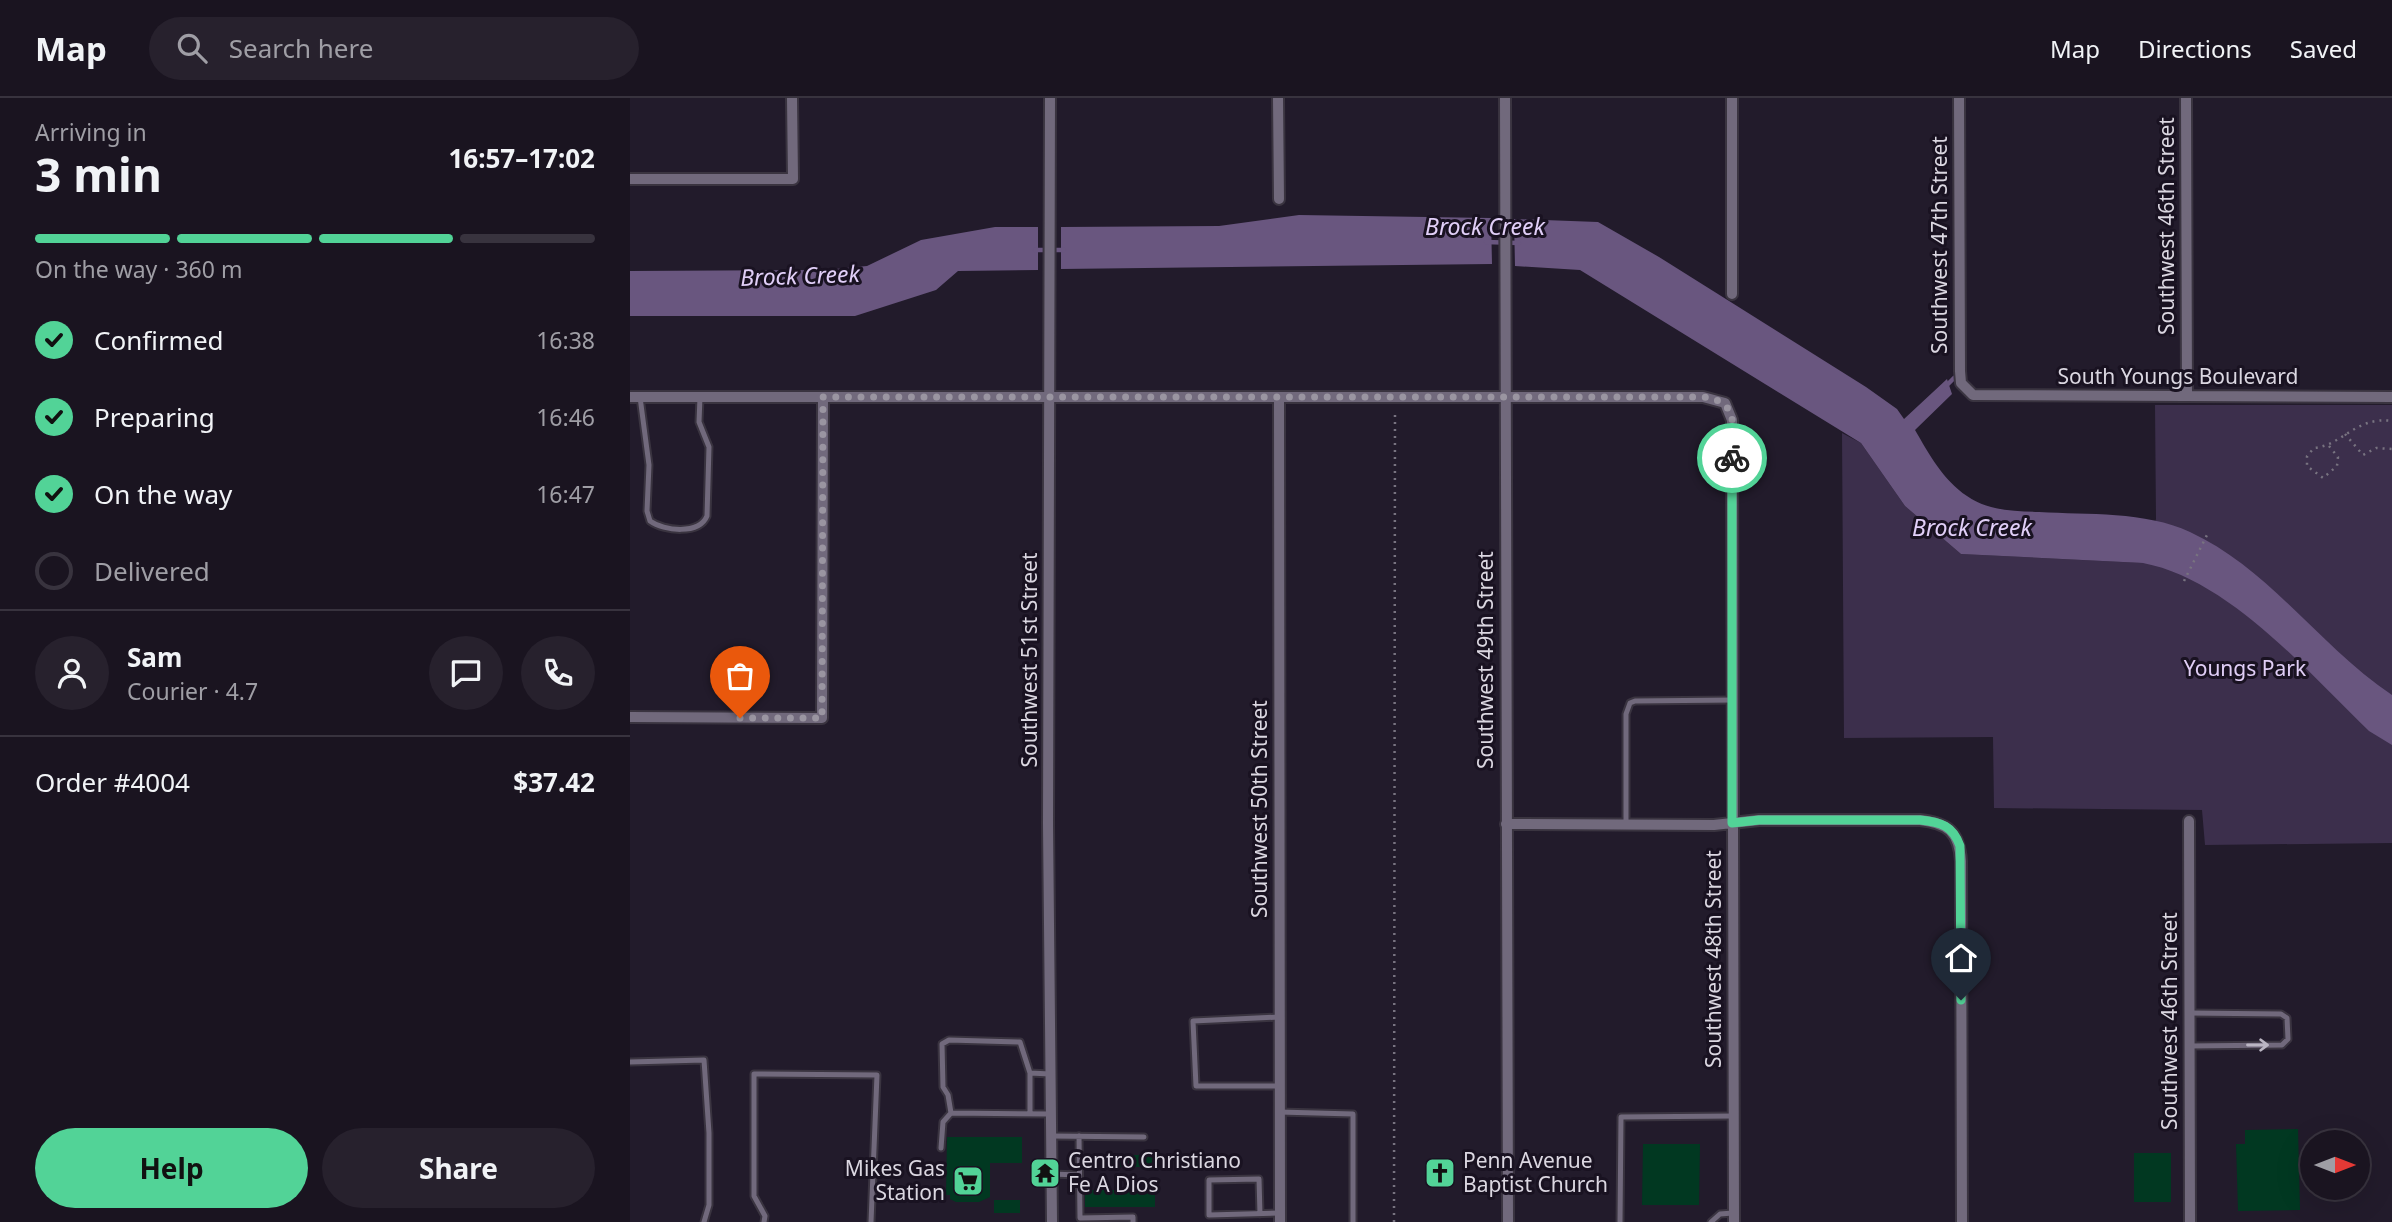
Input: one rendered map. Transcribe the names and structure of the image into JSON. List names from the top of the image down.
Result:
{
  "streets": {
    "street": [
      "Southwest 46th Street",
      "Southwest 47th Street",
      "South Youngs Boulevard",
      "Southwest 51st Street",
      "Southwest 49th Street",
      "Southwest 50th Street",
      "Southwest 48th Street"
    ]
  },
  "crossings": [
    ["Southwest 46th Street", "South Youngs Boulevard"],
    ["Southwest 47th Street", "South Youngs Boulevard"],
    ["Southwest 49th Street", "Southwest 48th Street"]
  ],
  "water": ["Brock Creek"],
  "parks": ["Youngs Park"],
  "places": {
    "temple": ["Centro Christiano Fe A Dios"],
    "church": ["Penn Avenue Baptist Church"],
    "supermarket": ["Mikes Gas Station"]
  },
  "north": "right",
  "page": {
    "header": "Map",
    "search": "Search here",
    "nav": ["Map", "Directions", "Saved"],
    "heading": ["3 min", "Arriving in", "16:57–17:02"],
    "panel": [
      "Sam",
      "Courier · 4.7",
      "Order #4004",
      "$37.42"
    ],
    "bar": "On the way · 360 m",
    "list": [
      ["Confirmed", "16:38"],
      ["Preparing", "16:46"],
      ["On the way", "16:47"],
      "Delivered"
    ],
    "buttons": ["Help", "Share"]
  }
}
